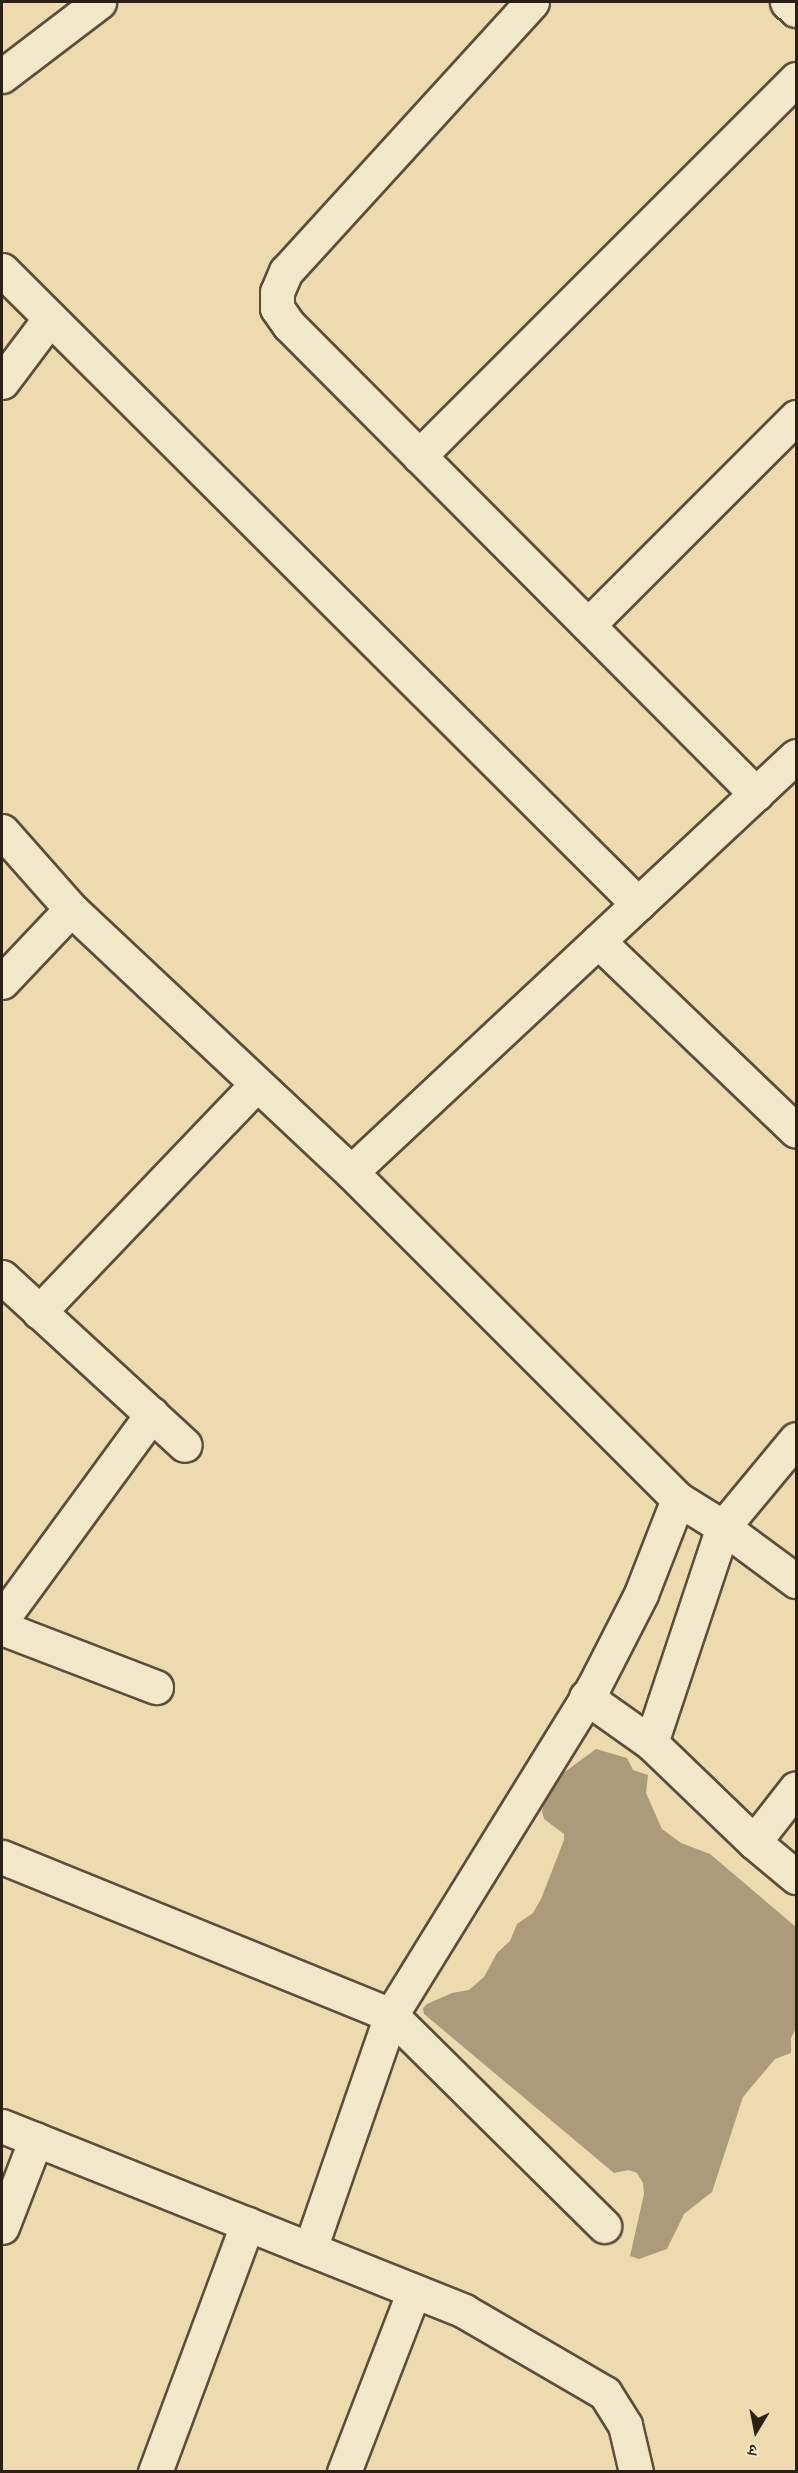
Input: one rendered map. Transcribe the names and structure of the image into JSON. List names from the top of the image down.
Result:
{
  "north": "bottom"
}
